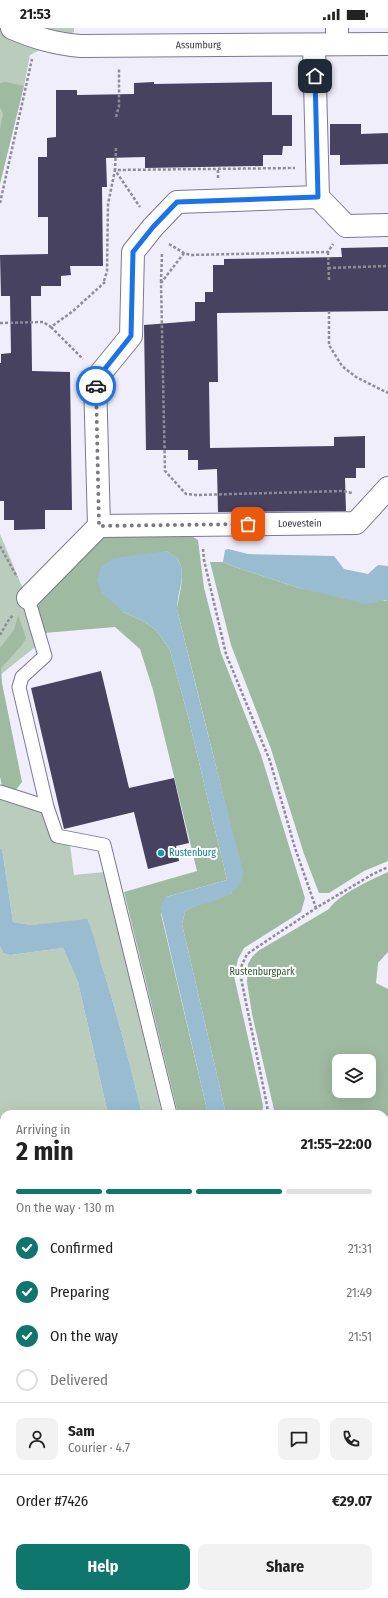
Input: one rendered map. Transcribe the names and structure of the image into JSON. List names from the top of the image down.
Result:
{
  "streets": {
    "main road": ["Assumburg", "Loevestein"]
  },
  "parks": ["Rustenburgpark"],
  "places": ["Rustenburg"],
  "page": {
    "status": "21:53",
    "heading": ["2 min", "Arriving in", "21:55–22:00"],
    "panel": [
      "Sam",
      "Courier · 4.7",
      "Order #7426",
      "€29.07"
    ],
    "bar": "On the way · 130 m",
    "list": [
      ["Confirmed", "21:31"],
      ["Preparing", "21:49"],
      ["On the way", "21:51"],
      "Delivered"
    ],
    "buttons": ["Help", "Share"]
  }
}
